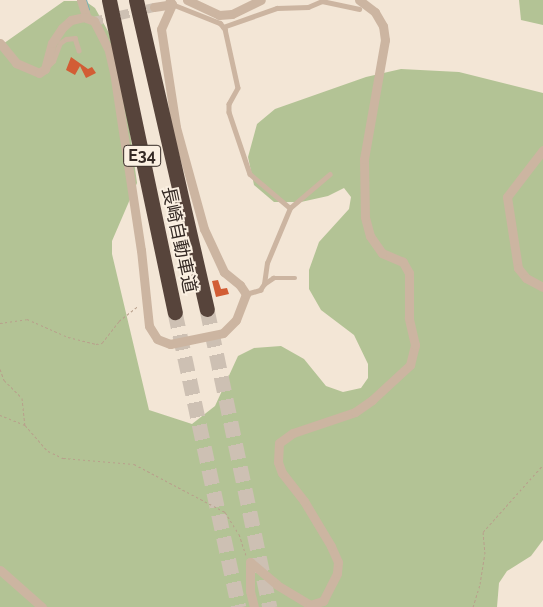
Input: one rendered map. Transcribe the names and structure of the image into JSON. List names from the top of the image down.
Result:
{
  "streets": {
    "highway": ["E34", "長崎自動車道"]
  }
}
